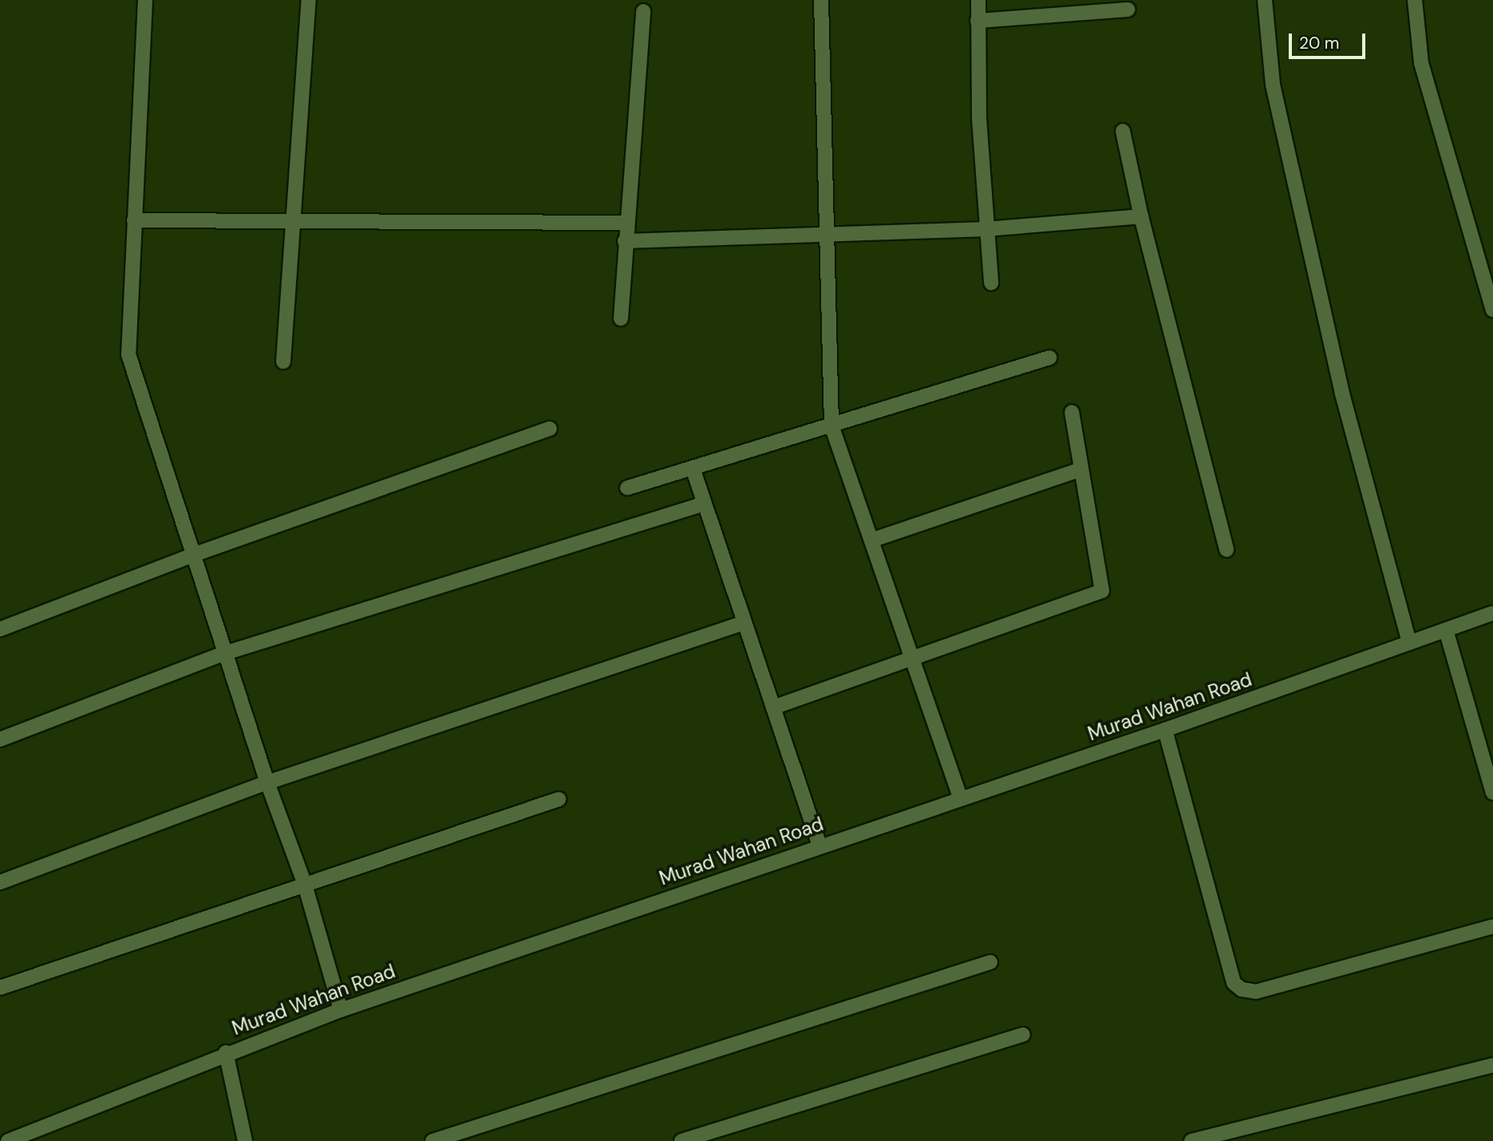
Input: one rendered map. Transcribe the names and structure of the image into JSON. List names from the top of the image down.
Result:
{
  "streets": {
    "street": ["Murad Wahan Road"]
  },
  "scale_bar": "20 m"
}
